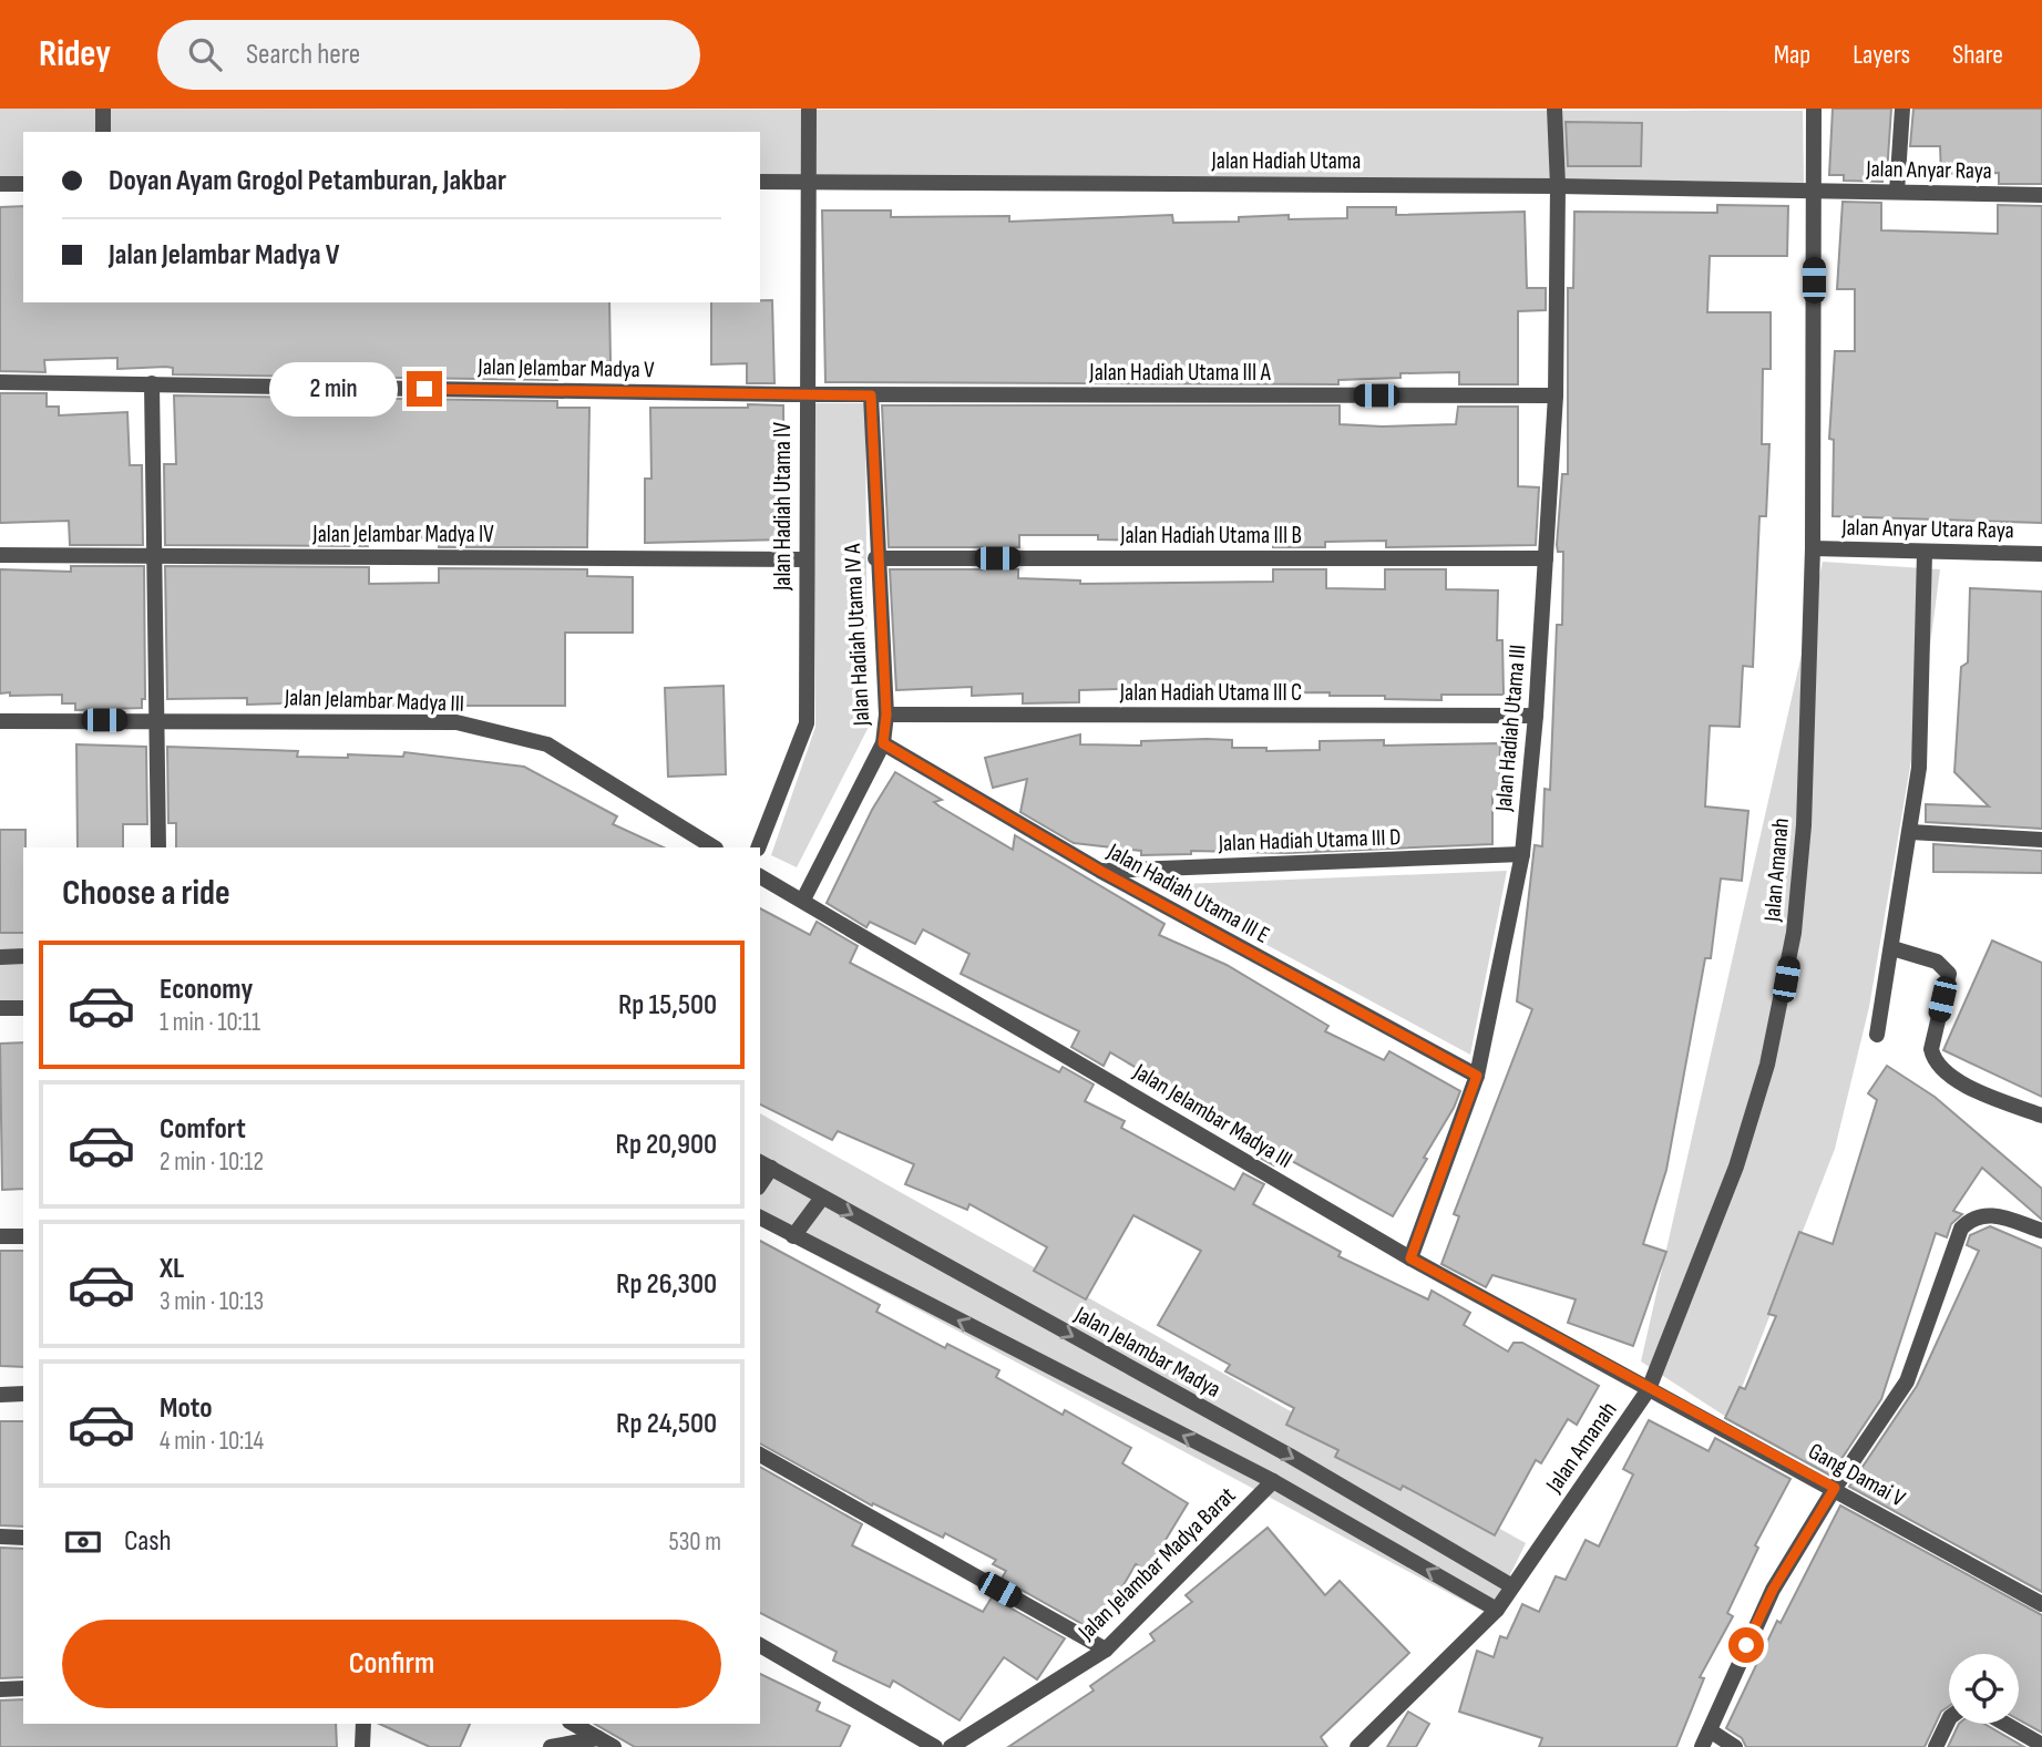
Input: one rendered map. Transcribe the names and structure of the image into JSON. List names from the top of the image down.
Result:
{
  "streets": {
    "street": [
      "Jalan Hadiah Utama",
      "Jalan Anyar Raya",
      "Jalan Jelambar Madya V",
      "Jalan Hadiah Utama III A",
      "Jalan Hadiah Utama IV",
      "Jalan Anyar Utara Raya",
      "Jalan Jelambar Madya IV",
      "Jalan Hadiah Utama III B",
      "Jalan Hadiah Utama IV A",
      "Jalan Hadiah Utama III C",
      "Jalan Jelambar Madya III",
      "Jalan Hadiah Utama III",
      "Jalan Hadiah Utama III D",
      "Jalan Amanah",
      "Jalan Hadiah Utama III E",
      "Jalan Jelambar Madya",
      "Gang Damai V",
      "Jalan Jelambar Madya Barat"
    ]
  },
  "crossings": [
    ["Jalan Hadiah Utama", "Jalan Anyar Raya"],
    ["Jalan Hadiah Utama", "Jalan Hadiah Utama IV"],
    ["Jalan Hadiah Utama", "Jalan Hadiah Utama III"],
    ["Jalan Hadiah Utama", "Jalan Amanah"],
    ["Jalan Anyar Raya", "Jalan Amanah"],
    ["Jalan Jelambar Madya V", "Jalan Hadiah Utama III A"],
    ["Jalan Jelambar Madya V", "Jalan Hadiah Utama IV"],
    ["Jalan Hadiah Utama III A", "Jalan Hadiah Utama IV"],
    ["Jalan Hadiah Utama III A", "Jalan Hadiah Utama IV A"],
    ["Jalan Hadiah Utama III A", "Jalan Hadiah Utama III"],
    ["Jalan Hadiah Utama IV", "Jalan Jelambar Madya IV"],
    ["Jalan Anyar Utara Raya", "Jalan Amanah"],
    ["Jalan Hadiah Utama III B", "Jalan Hadiah Utama IV A"],
    ["Jalan Hadiah Utama III B", "Jalan Hadiah Utama III"],
    ["Jalan Hadiah Utama IV A", "Jalan Hadiah Utama III C"],
    ["Jalan Hadiah Utama IV A", "Jalan Jelambar Madya III"],
    ["Jalan Hadiah Utama IV A", "Jalan Hadiah Utama III E"],
    ["Jalan Hadiah Utama III C", "Jalan Hadiah Utama III"],
    ["Jalan Jelambar Madya III", "Jalan Hadiah Utama III"],
    ["Jalan Jelambar Madya III", "Jalan Amanah"],
    ["Jalan Jelambar Madya III", "Gang Damai V"],
    ["Jalan Hadiah Utama III", "Jalan Hadiah Utama III D"],
    ["Jalan Hadiah Utama III", "Jalan Hadiah Utama III E"],
    ["Jalan Hadiah Utama III D", "Jalan Hadiah Utama III E"],
    ["Jalan Amanah", "Jalan Jelambar Madya"],
    ["Jalan Amanah", "Gang Damai V"]
  ],
  "page": {
    "header": "Ridey",
    "search": "Search here",
    "nav": ["Map", "Layers", "Share"],
    "banner": ["Doyan Ayam Grogol Petamburan, Jakbar", "Jalan Jelambar Madya V"],
    "bubble": "2 min",
    "heading": "Choose a ride",
    "list": [
      {
        "name": "Economy",
        "note": "1 min · 10:11",
        "value": "Rp 15,500"
      },
      {
        "name": "Comfort",
        "note": "2 min · 10:12",
        "value": "Rp 20,900"
      },
      {
        "name": "XL",
        "note": "3 min · 10:13",
        "value": "Rp 26,300"
      },
      {
        "name": "Moto",
        "note": "4 min · 10:14",
        "value": "Rp 24,500"
      }
    ],
    "pay": ["Cash", "530 m"],
    "buttons": "Confirm"
  }
}
